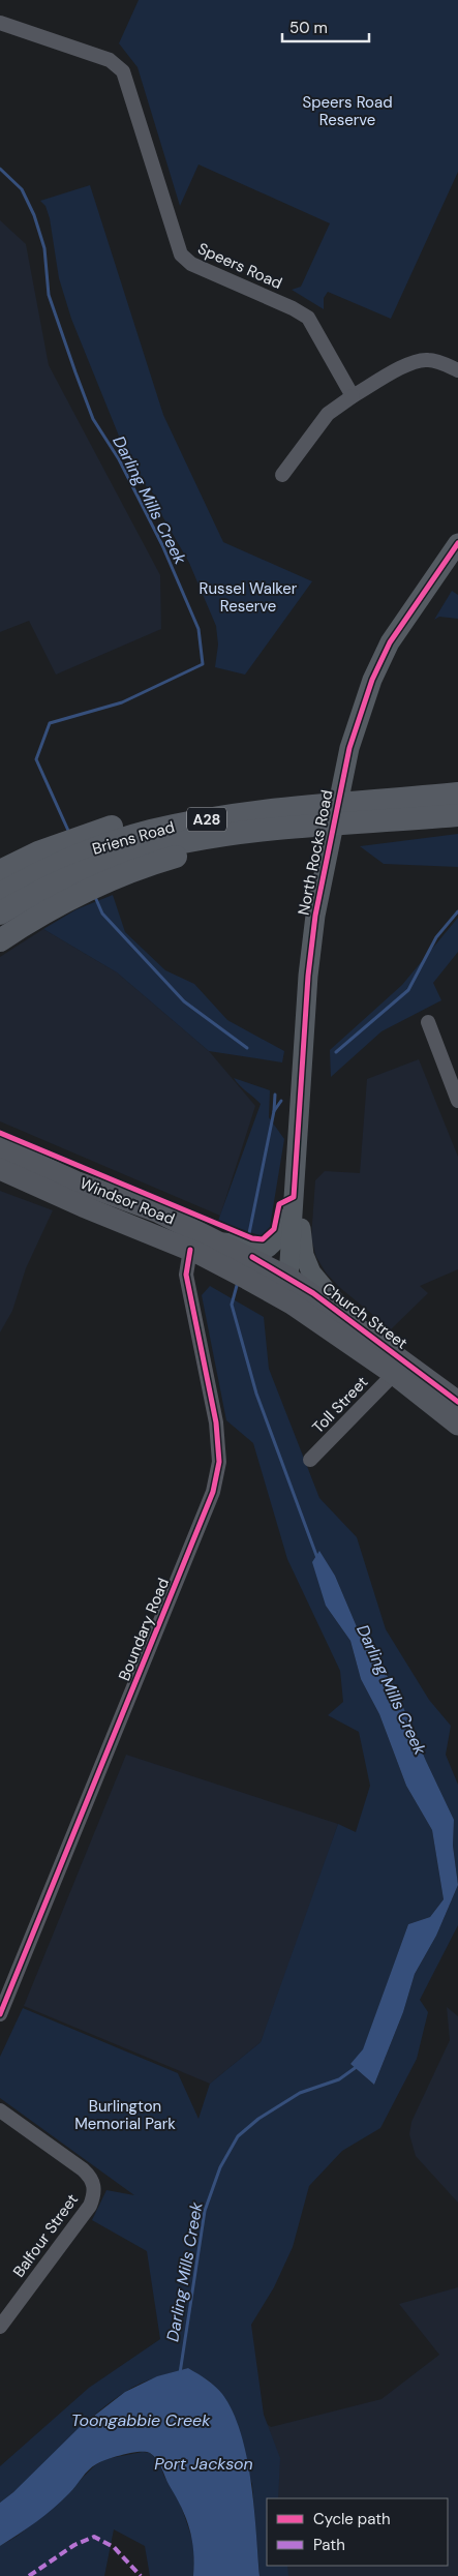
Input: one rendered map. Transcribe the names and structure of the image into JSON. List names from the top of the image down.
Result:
{
  "streets": {
    "highway": ["A28", "Briens Road"],
    "main road": ["North Rocks Road", "Windsor Road", "Church Street"],
    "street": [
      "Speers Road",
      "Toll Street",
      "Boundary Road",
      "Balfour Street"
    ]
  },
  "crossings": [
    ["A28", "Briens Road"],
    ["North Rocks Road", "Church Street"],
    ["Windsor Road", "Church Street"],
    ["Windsor Road", "Boundary Road"],
    ["Church Street", "Toll Street"]
  ],
  "water": ["Darling Mills Creek", "Toongabbie Creek", "Port Jackson"],
  "parks": ["Speers Road Reserve", "Russel Walker Reserve", "Burlington Memorial Park"],
  "legend": ["Cycle path", "Path"],
  "scale_bar": "50 m"
}
